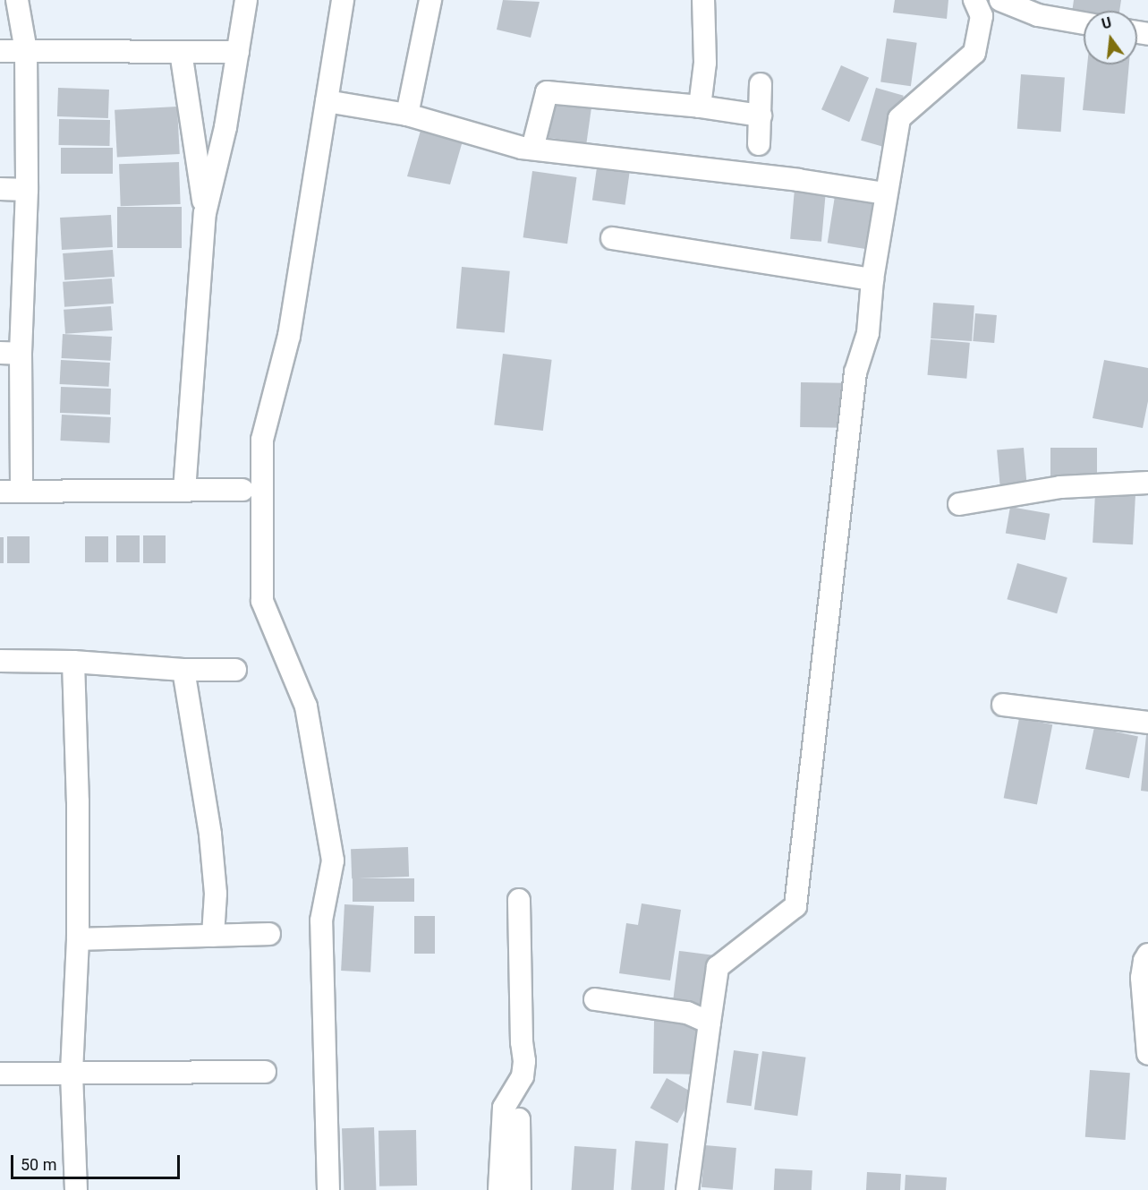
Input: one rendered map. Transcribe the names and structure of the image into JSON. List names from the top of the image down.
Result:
{
  "scale_bar": "50 m",
  "north": "top"
}
